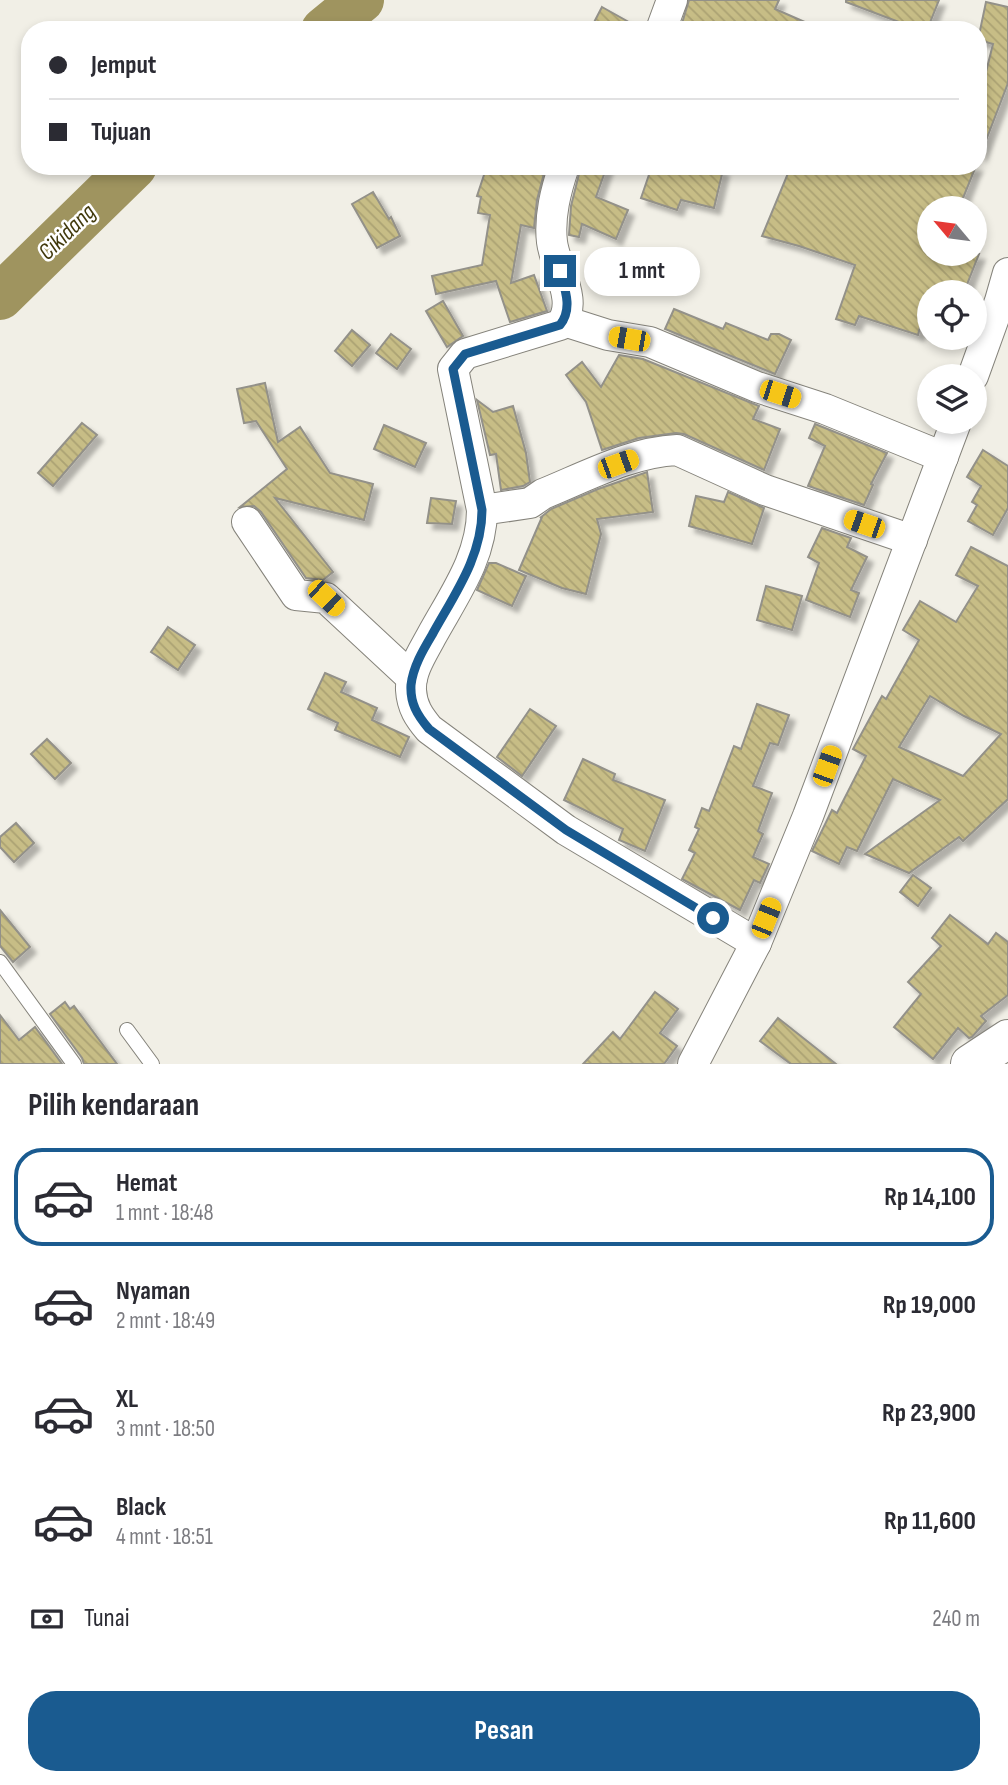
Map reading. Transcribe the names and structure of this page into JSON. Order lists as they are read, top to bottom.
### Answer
{
  "water": ["Cikidang"],
  "north": "top left",
  "page": {
    "banner": ["Jemput", "Tujuan"],
    "bubble": "1 mnt",
    "heading": "Pilih kendaraan",
    "list": [
      {
        "name": "Hemat",
        "note": "1 mnt · 18:48",
        "value": "Rp 14,100"
      },
      {
        "name": "Nyaman",
        "note": "2 mnt · 18:49",
        "value": "Rp 19,000"
      },
      {
        "name": "XL",
        "note": "3 mnt · 18:50",
        "value": "Rp 23,900"
      },
      {
        "name": "Black",
        "note": "4 mnt · 18:51",
        "value": "Rp 11,600"
      }
    ],
    "pay": ["Tunai", "240 m"],
    "buttons": "Pesan"
  }
}
